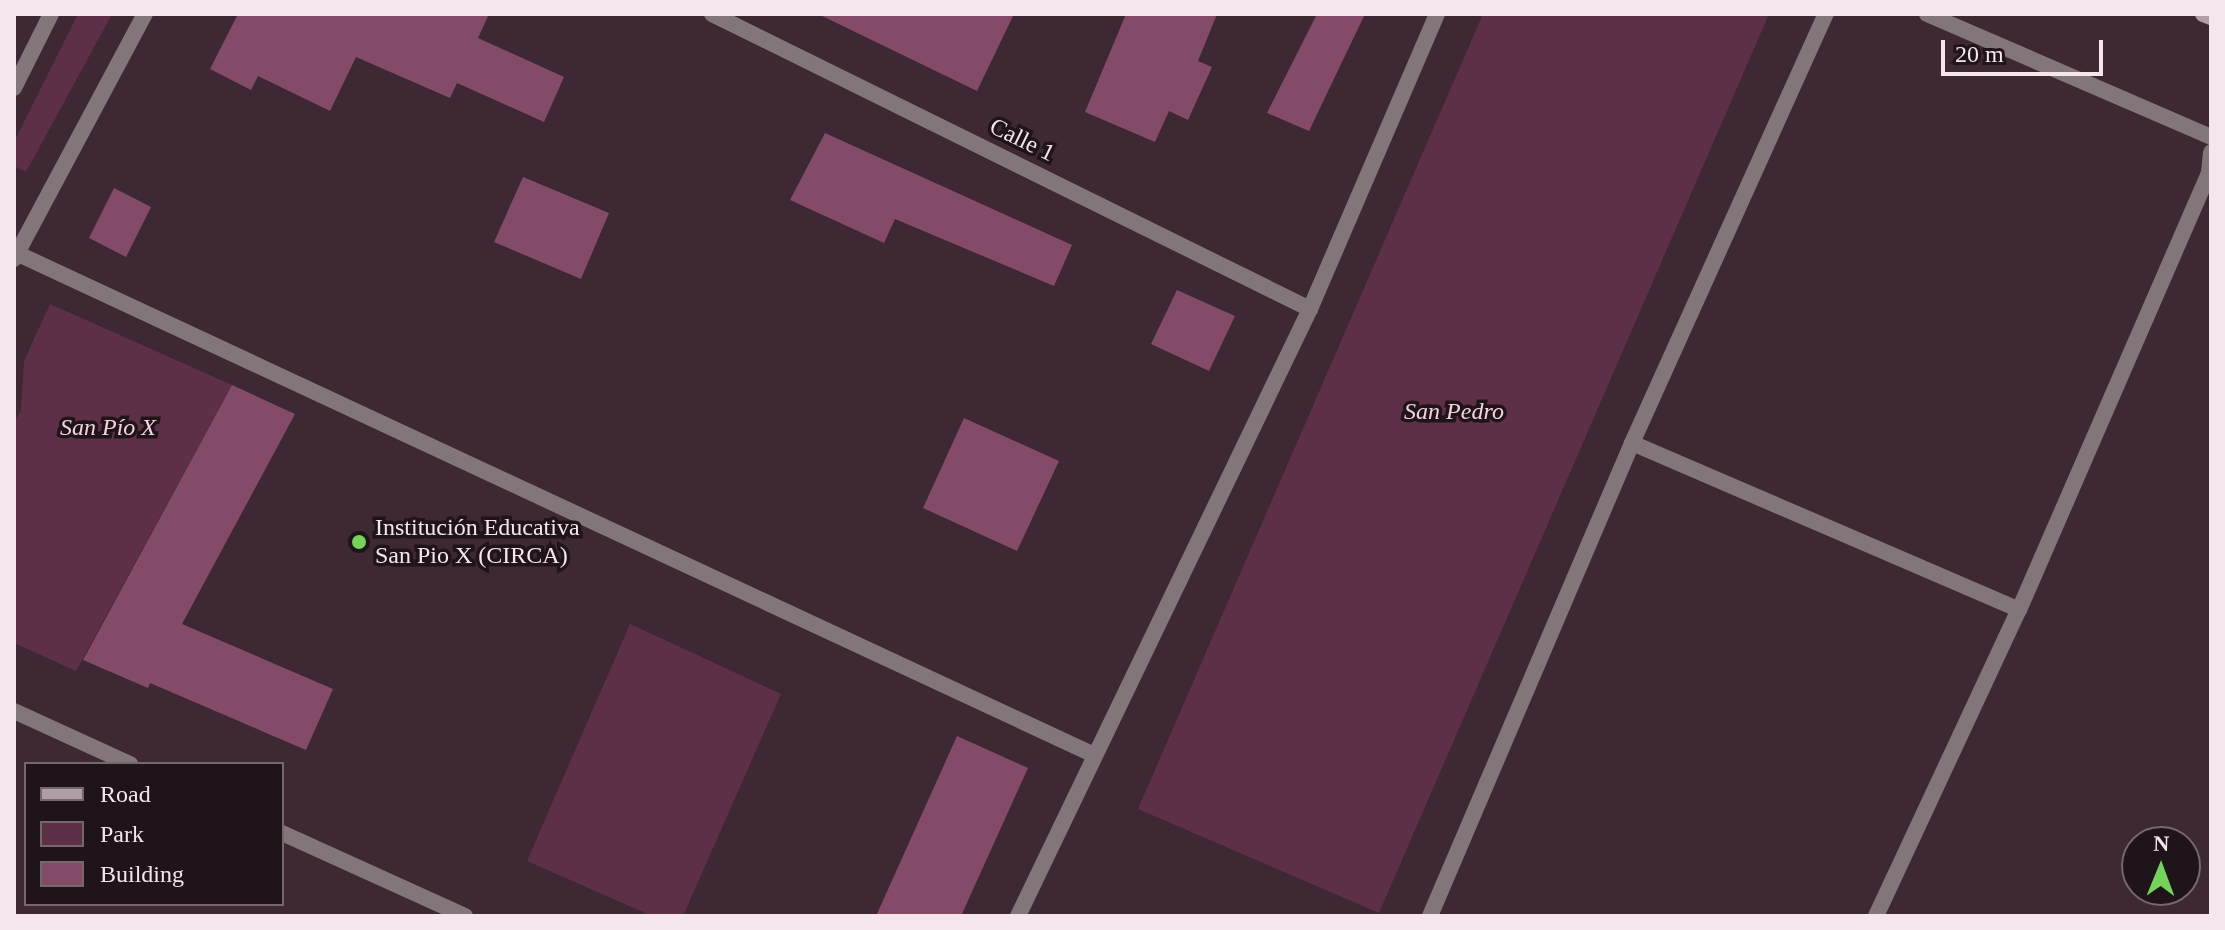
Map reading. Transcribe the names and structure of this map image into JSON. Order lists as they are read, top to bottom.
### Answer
{
  "streets": {
    "street": ["Calle 1"]
  },
  "parks": ["San Pedro", "San Pío X"],
  "places": ["Institución Educativa San Pio X (CIRCA)"],
  "legend": ["Road", "Park", "Building"],
  "scale_bar": "20 m",
  "north": "top"
}
